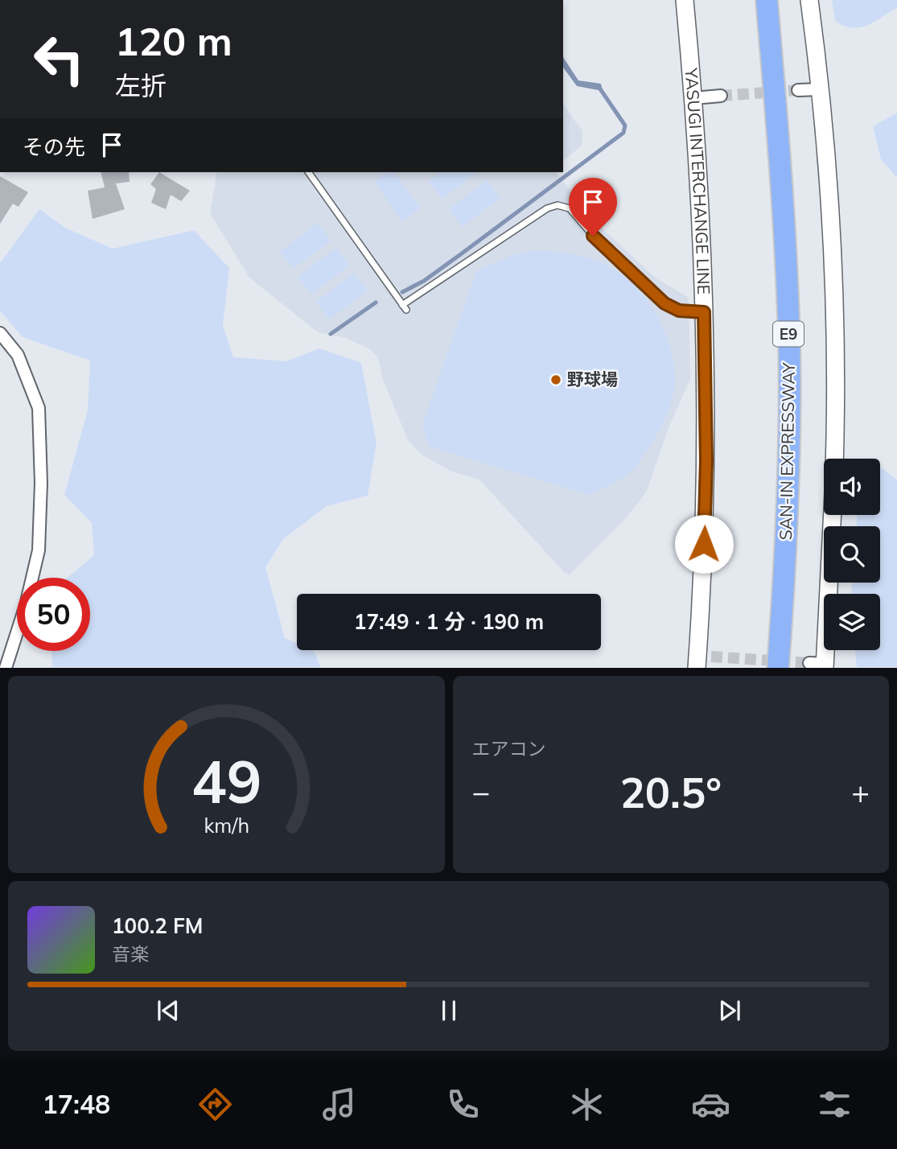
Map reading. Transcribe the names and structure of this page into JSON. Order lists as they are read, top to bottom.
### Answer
{
  "streets": {
    "highway": ["E9", "SAN-IN EXPRESSWAY"],
    "main road": ["YASUGI INTERCHANGE LINE"]
  },
  "places": ["野球場"],
  "page": {
    "turn": ["120 m", "左折"],
    "then": "その先",
    "limit": "50",
    "trip": "17:49 · 1 分 · 190 m",
    "tile": "エアコン",
    "heat": ["−", "20.5°", "+"],
    "song": ["100.2 FM", "音楽"],
    "tabs": "17:48",
    "gauge": ["49", "km/h"]
  }
}
